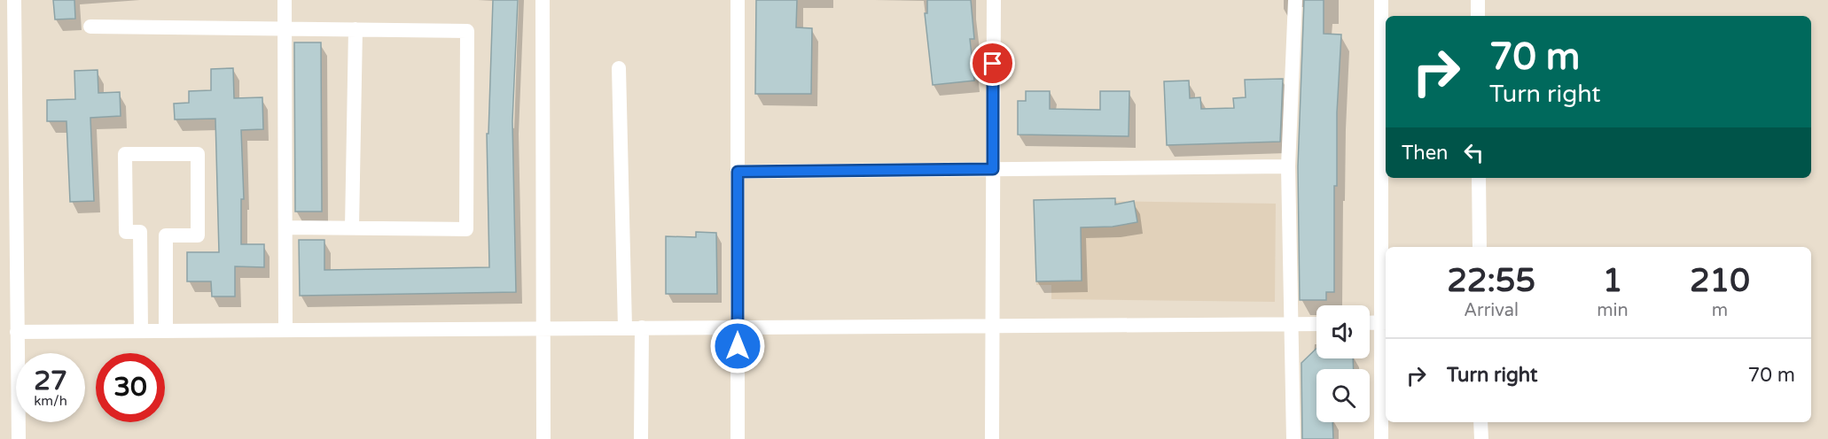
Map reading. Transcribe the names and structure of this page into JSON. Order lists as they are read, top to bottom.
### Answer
{
  "page": {
    "turn": ["70 m", "Turn right"],
    "then": "Then",
    "eta": [
      "22:55",
      "Arrival",
      "1",
      "min",
      "210",
      "m"
    ],
    "list": [
      {
        "name": "Turn right",
        "value": "70 m"
      }
    ],
    "speed": "27 km/h",
    "limit": "30"
  }
}
